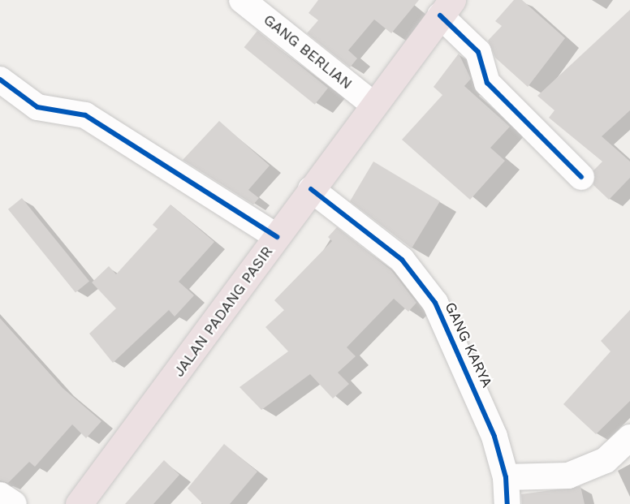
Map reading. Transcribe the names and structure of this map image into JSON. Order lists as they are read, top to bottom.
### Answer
{
  "streets": {
    "highway": ["JALAN PADANG PASIR"],
    "street": ["GANG BERLIAN", "GANG KARYA"]
  },
  "crossings": [
    ["GANG BERLIAN", "JALAN PADANG PASIR"],
    ["JALAN PADANG PASIR", "GANG KARYA"]
  ]
}
